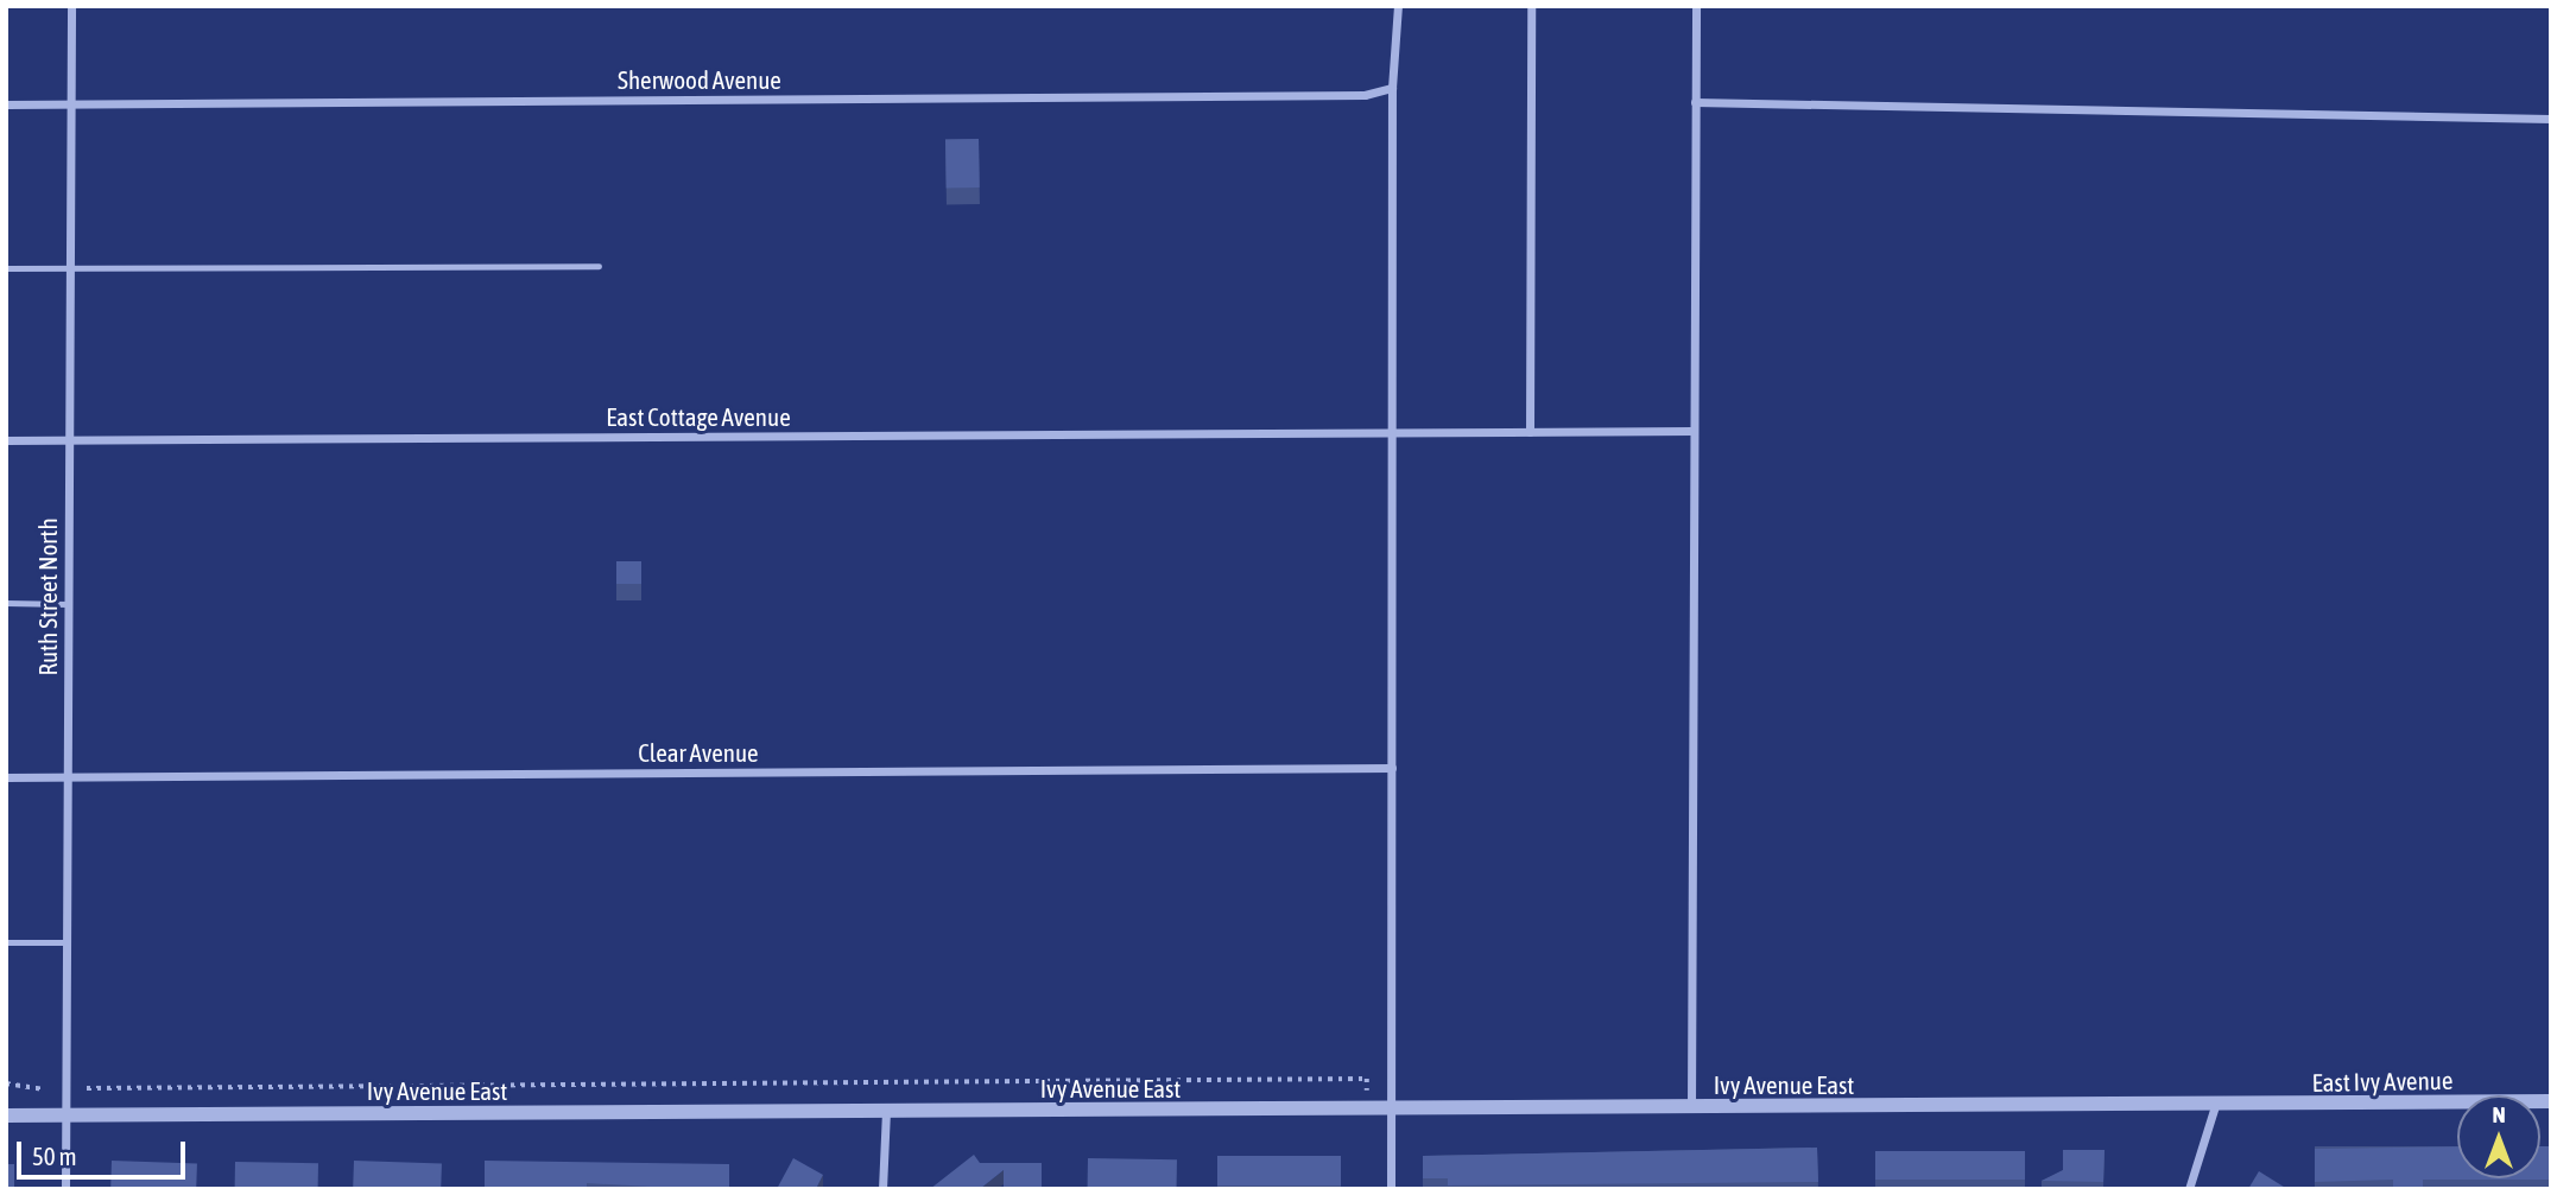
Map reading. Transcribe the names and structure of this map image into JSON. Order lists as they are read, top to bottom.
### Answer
{
  "streets": {
    "street": [
      "Sherwood Avenue",
      "East Cottage Avenue",
      "Ruth Street North",
      "Clear Avenue",
      "East Ivy Avenue",
      "Ivy Avenue East"
    ]
  },
  "crossings": [
    ["Sherwood Avenue", "Ruth Street North"],
    ["East Cottage Avenue", "Ruth Street North"],
    ["Ruth Street North", "Clear Avenue"],
    ["Ruth Street North", "Ivy Avenue East"],
    ["East Ivy Avenue", "Ivy Avenue East"]
  ],
  "scale_bar": "50 m",
  "north": "top"
}
